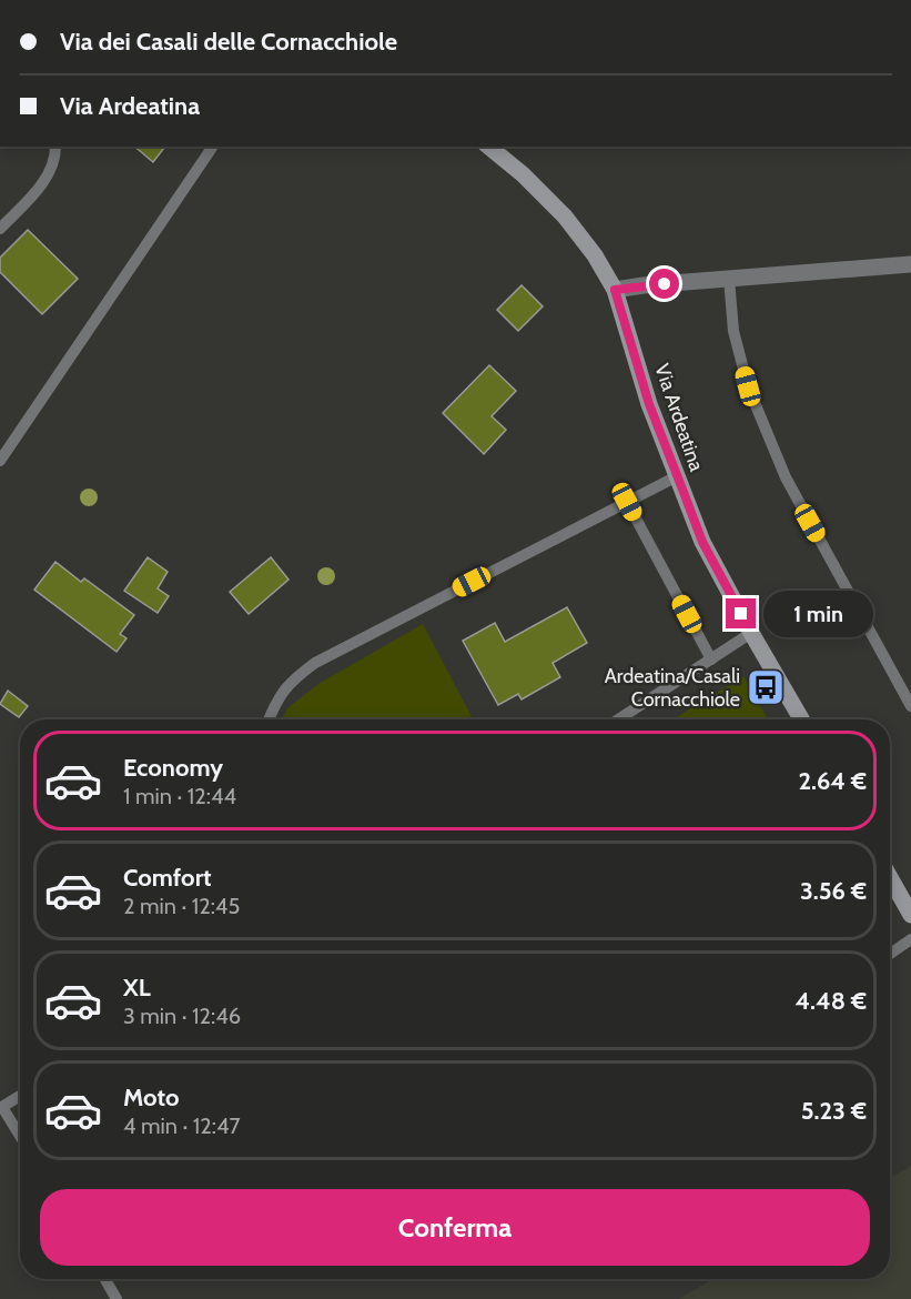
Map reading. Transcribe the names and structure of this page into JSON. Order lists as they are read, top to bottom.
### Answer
{
  "streets": {
    "main road": ["Via Ardeatina"]
  },
  "places": {
    "bus stop": ["Ardeatina/Casali Cornacchiole"]
  },
  "page": {
    "banner": ["Via dei Casali delle Cornacchiole", "Via Ardeatina"],
    "bubble": "1 min",
    "list": [
      {
        "name": "Economy",
        "note": "1 min · 12:44",
        "value": "2.64 €"
      },
      {
        "name": "Comfort",
        "note": "2 min · 12:45",
        "value": "3.56 €"
      },
      {
        "name": "XL",
        "note": "3 min · 12:46",
        "value": "4.48 €"
      },
      {
        "name": "Moto",
        "note": "4 min · 12:47",
        "value": "5.23 €"
      }
    ],
    "buttons": "Conferma"
  }
}
